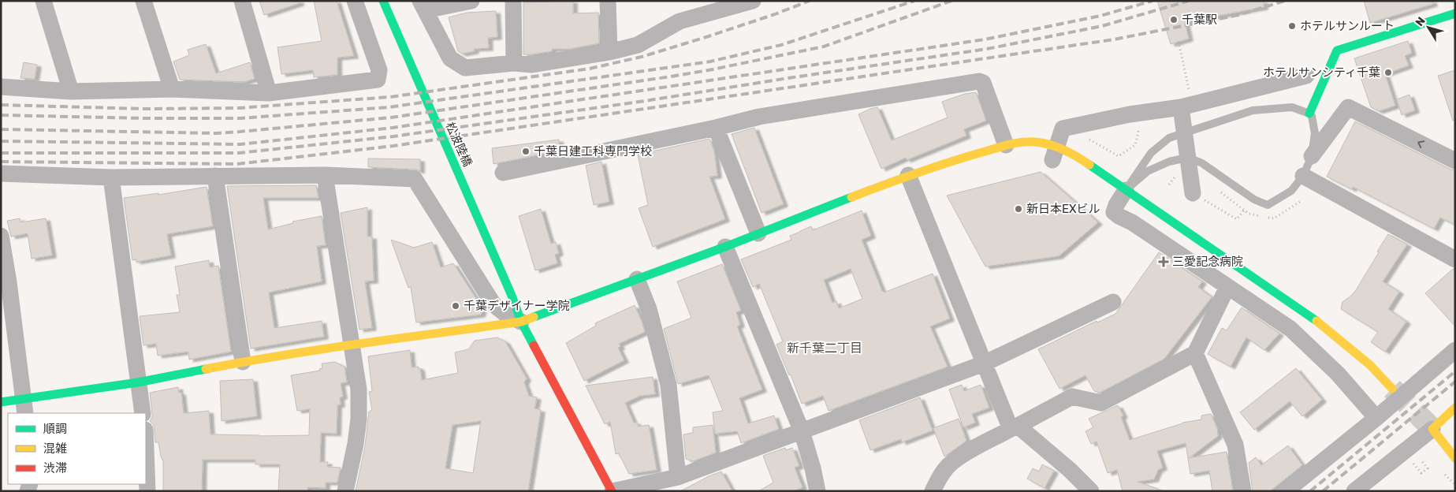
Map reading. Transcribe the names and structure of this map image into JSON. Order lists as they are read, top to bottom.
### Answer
{
  "streets": {
    "street": ["松波陸橋"]
  },
  "districts": ["新千葉二丁目"],
  "places": {
    "other": [
      "千葉駅",
      "ホテルサンルート",
      "ホテルサンシティ千葉",
      "千葉日建工科専門学校",
      "新日本EXビル",
      "千葉デザイナー学院"
    ],
    "health": ["三愛記念病院"]
  },
  "legend": ["順調", "混雑", "渋滞"],
  "north": "top left"
}
